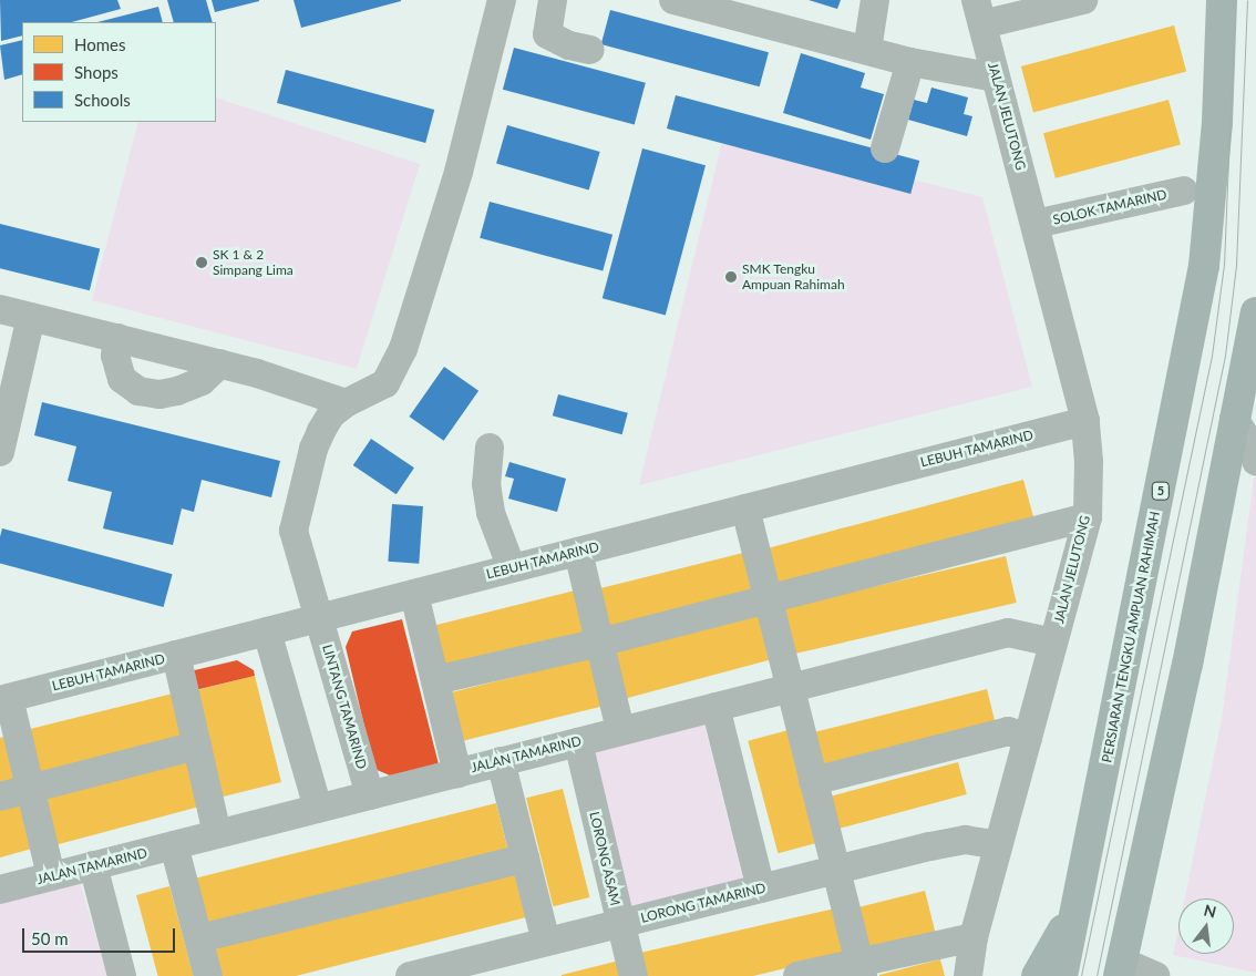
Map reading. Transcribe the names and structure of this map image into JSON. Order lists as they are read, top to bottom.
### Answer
{
  "streets": {
    "highway": ["5", "PERSIARAN TENGKU AMPUAN RAHIMAH"],
    "street": [
      "JALAN JELUTONG",
      "SOLOK TAMARIND",
      "LEBUH TAMARIND",
      "LINTANG TAMARIND",
      "JALAN TAMARIND",
      "LORONG ASAM",
      "LORONG TAMARIND"
    ]
  },
  "crossings": [
    ["JALAN JELUTONG", "SOLOK TAMARIND"],
    ["JALAN JELUTONG", "LEBUH TAMARIND"],
    ["JALAN JELUTONG", "JALAN TAMARIND"],
    ["JALAN JELUTONG", "LORONG TAMARIND"],
    ["LEBUH TAMARIND", "LINTANG TAMARIND"],
    ["LINTANG TAMARIND", "JALAN TAMARIND"],
    ["JALAN TAMARIND", "LORONG ASAM"],
    ["LORONG ASAM", "LORONG TAMARIND"]
  ],
  "places": ["SK 1 & 2 Simpang Lima", "SMK Tengku Ampuan Rahimah"],
  "legend": ["Homes", "Shops", "Schools"],
  "scale_bar": "50 m",
  "north": "top"
}
